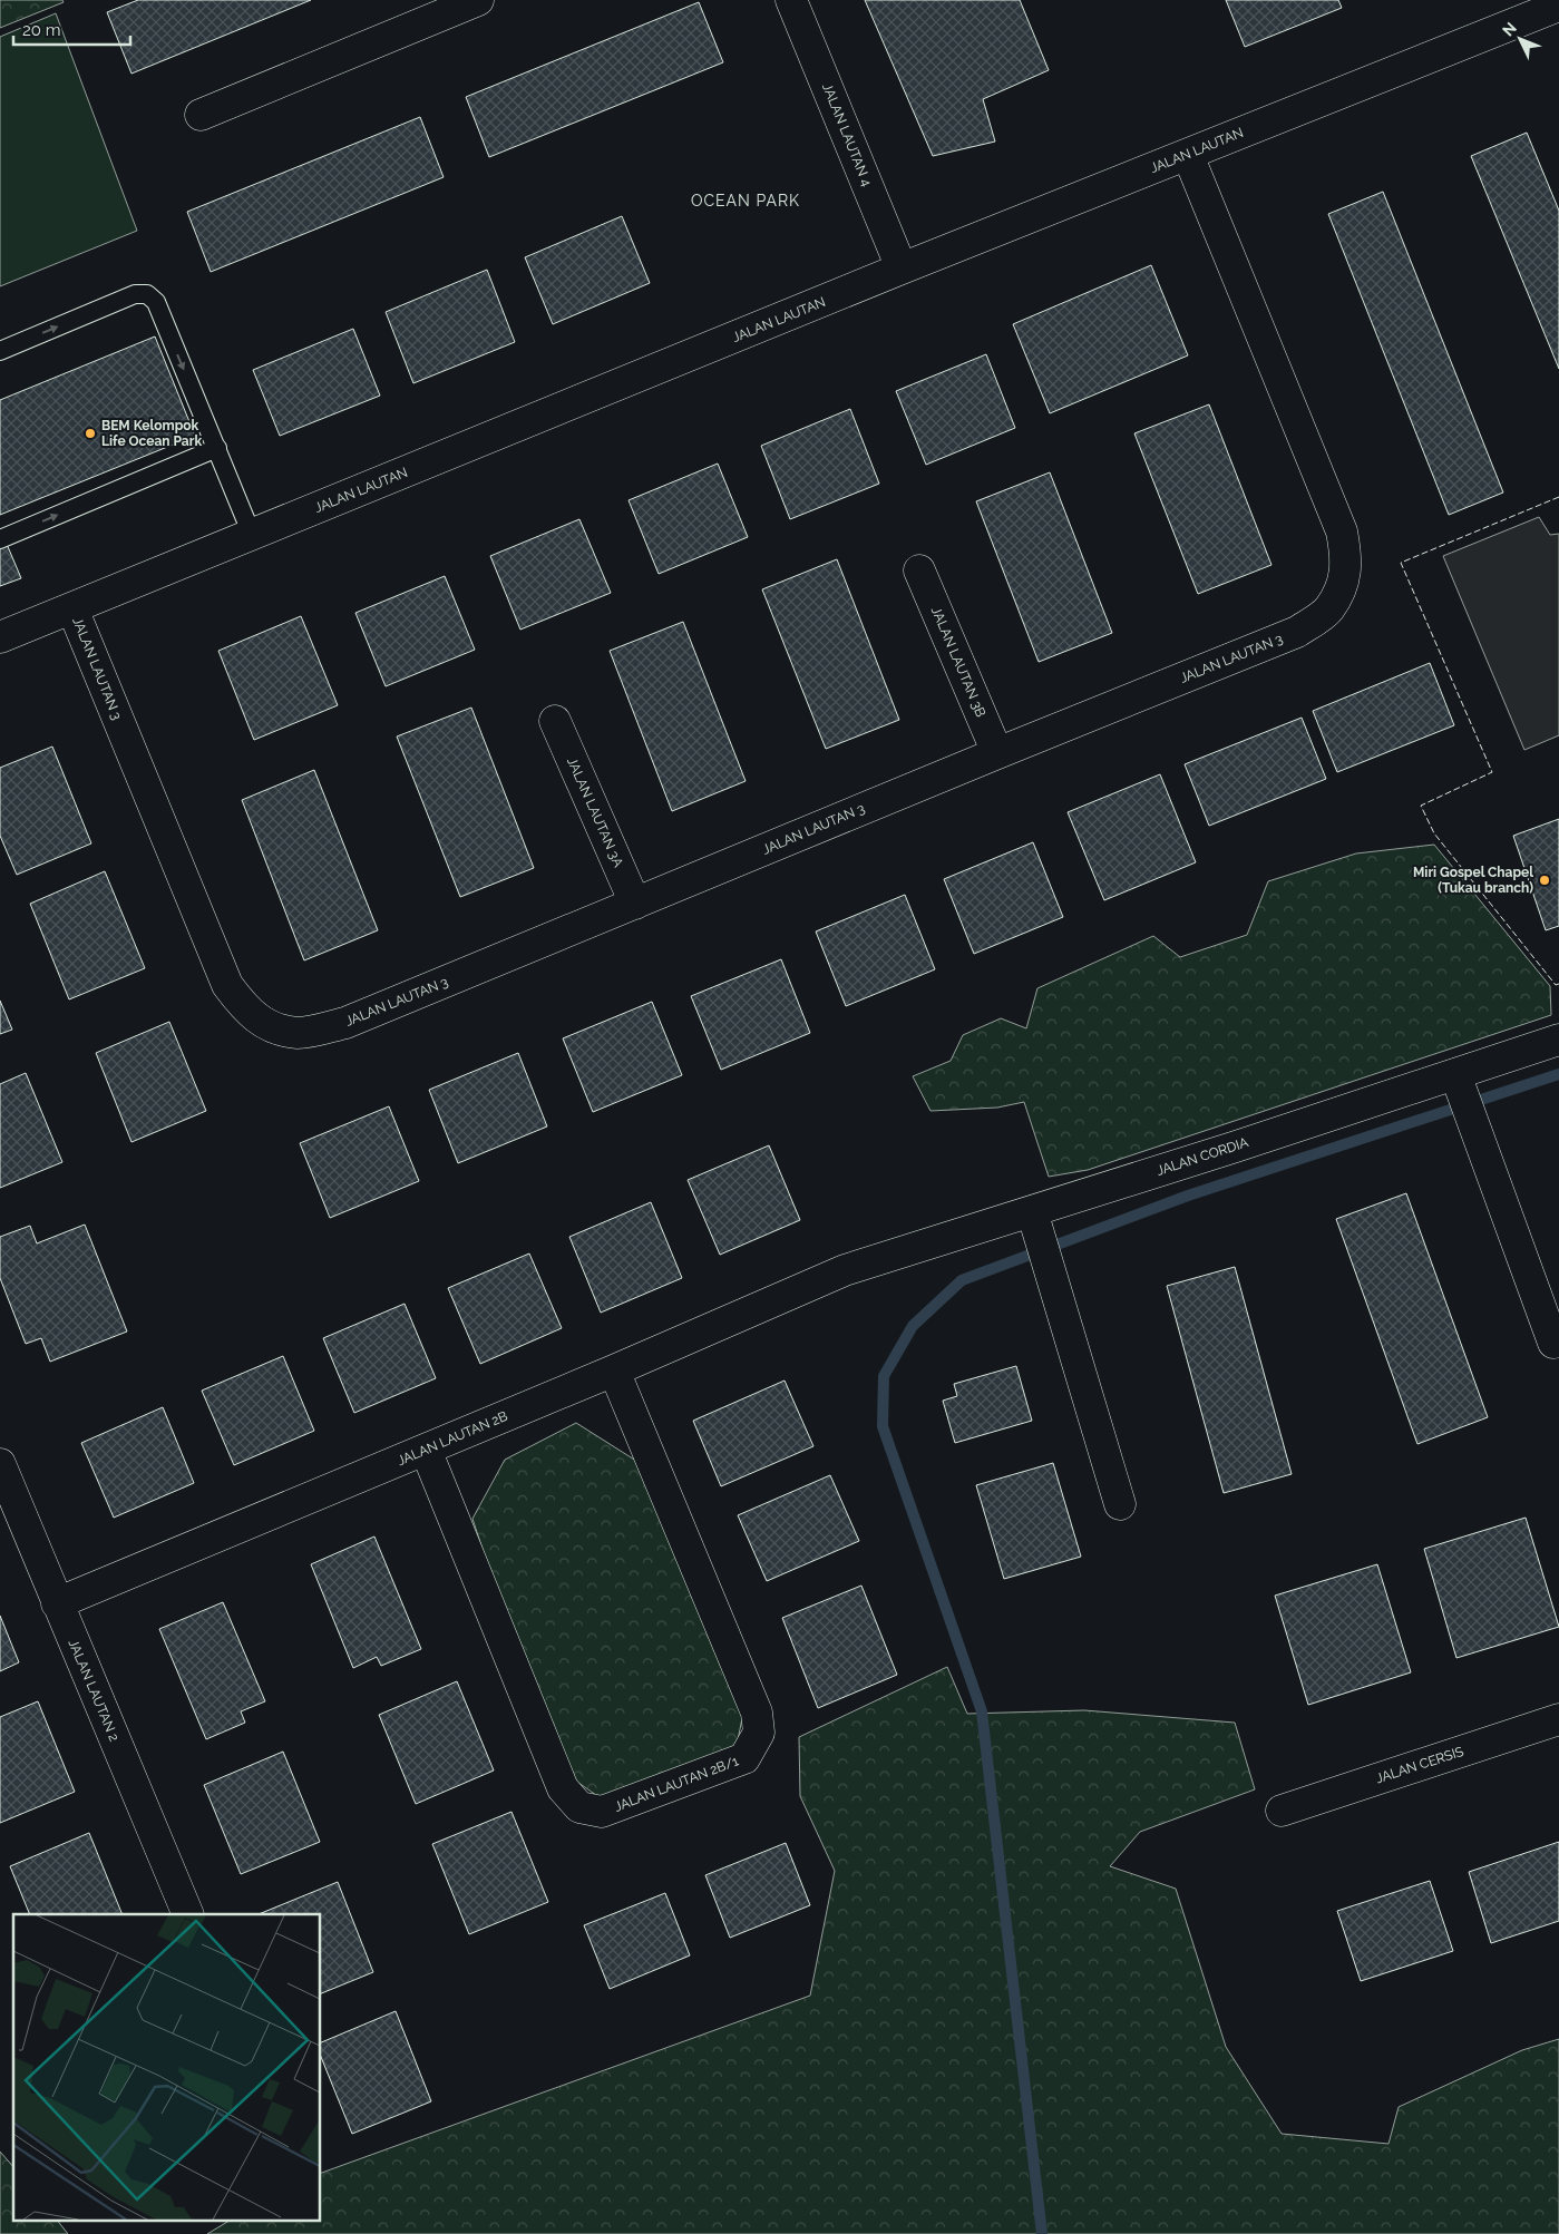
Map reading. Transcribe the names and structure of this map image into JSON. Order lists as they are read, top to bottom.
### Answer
{
  "streets": {
    "street": [
      "JALAN LAUTAN 4",
      "JALAN LAUTAN",
      "JALAN LAUTAN 3",
      "JALAN LAUTAN 3B",
      "JALAN LAUTAN 3A",
      "JALAN CORDIA",
      "JALAN LAUTAN 2B",
      "JALAN LAUTAN 2",
      "JALAN CERSIS",
      "JALAN LAUTAN 2B/1"
    ]
  },
  "crossings": [
    ["JALAN LAUTAN 4", "JALAN LAUTAN"],
    ["JALAN LAUTAN", "JALAN LAUTAN 3"],
    ["JALAN LAUTAN 3", "JALAN LAUTAN 3B"],
    ["JALAN LAUTAN 3", "JALAN LAUTAN 3A"],
    ["JALAN CORDIA", "JALAN LAUTAN 2B"],
    ["JALAN LAUTAN 2B", "JALAN LAUTAN 2"],
    ["JALAN LAUTAN 2B", "JALAN LAUTAN 2B/1"]
  ],
  "districts": ["OCEAN PARK"],
  "places": ["BEM Kelompok Life Ocean Park", "Miri Gospel Chapel (Tukau branch)"],
  "scale_bar": "20 m",
  "north": "top left"
}
